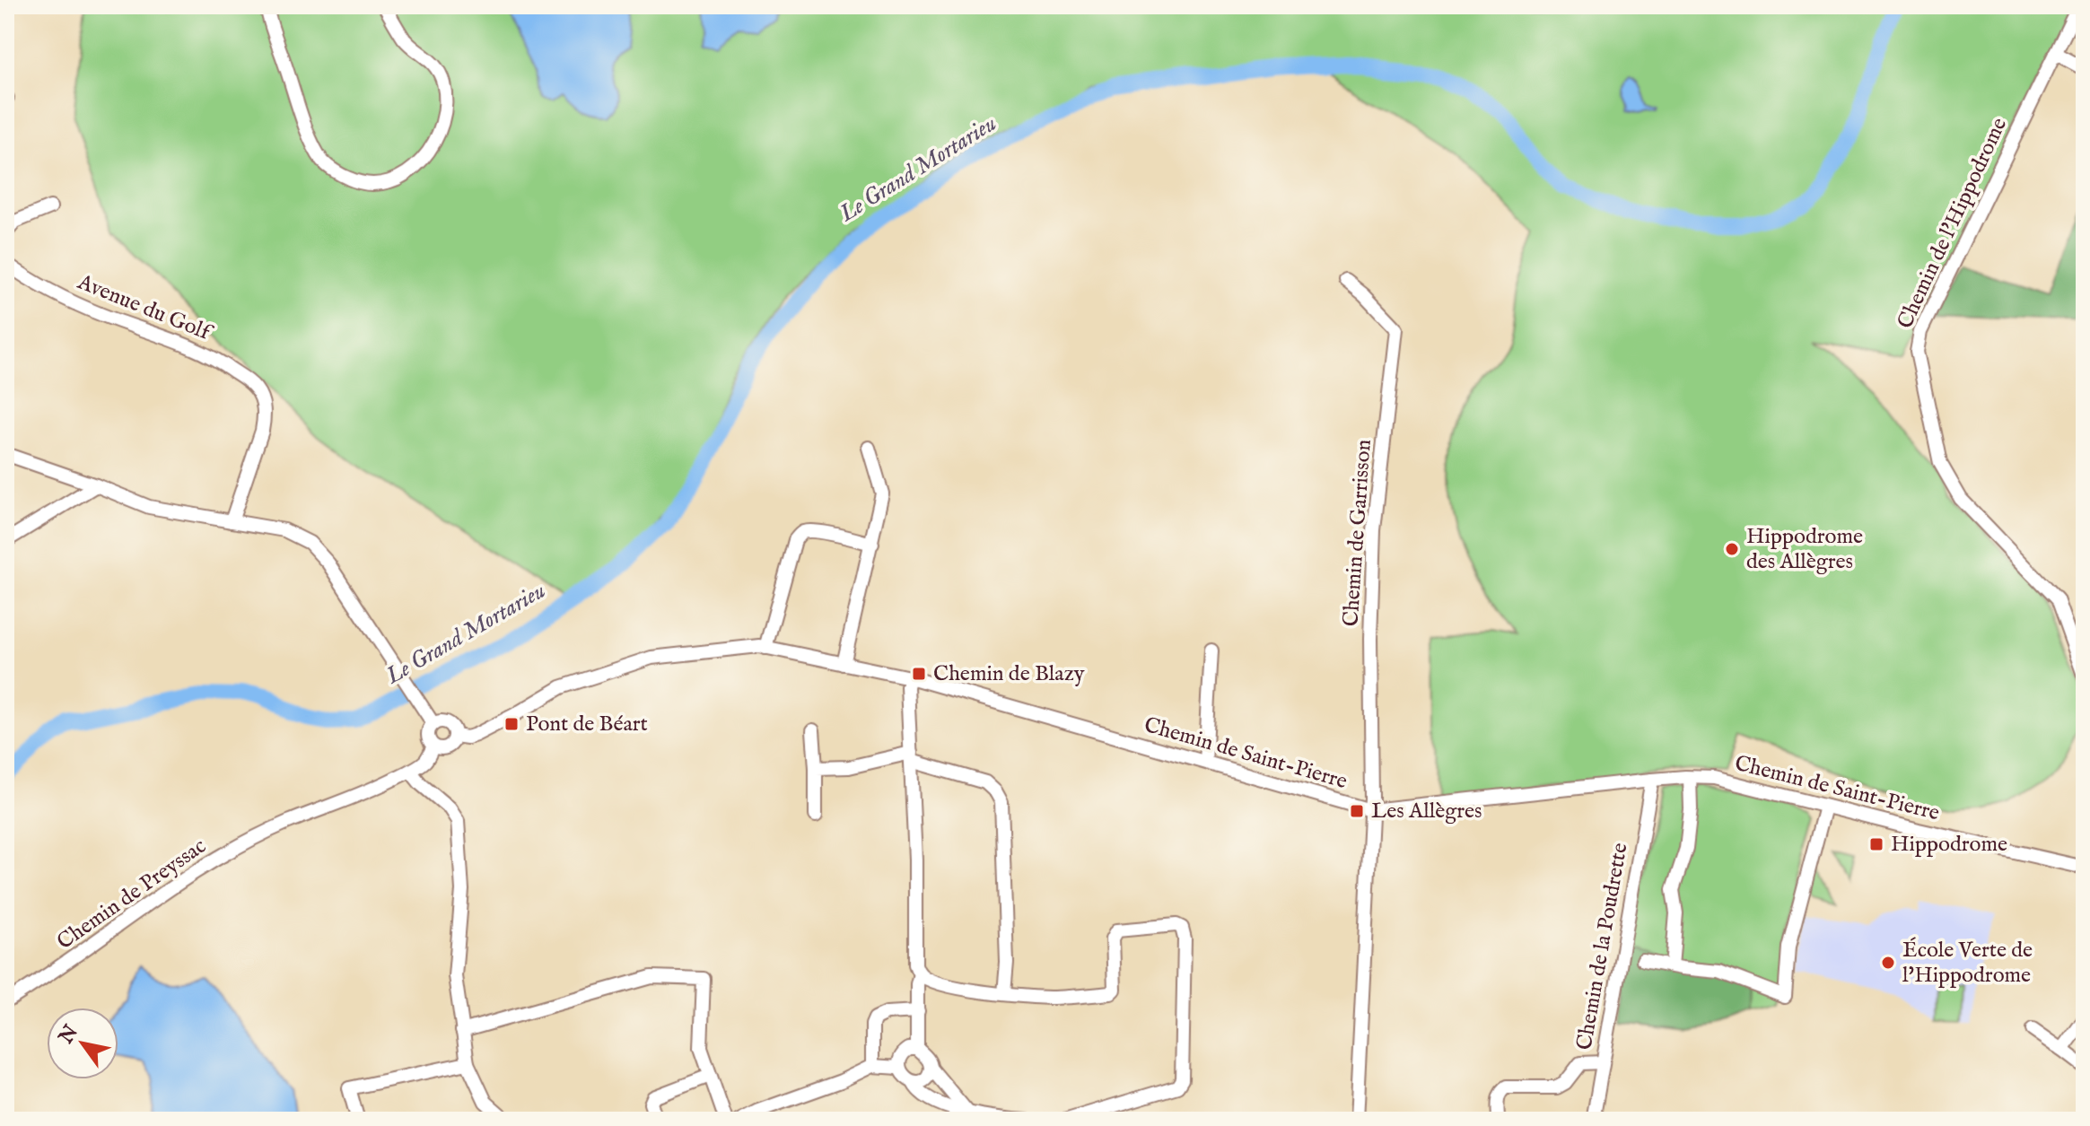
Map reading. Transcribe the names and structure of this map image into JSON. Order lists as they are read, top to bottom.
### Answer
{
  "streets": {
    "street": [
      "Chemin de l'Hippodrome",
      "Avenue du Golf",
      "Chemin de Garrisson",
      "Chemin de Saint-Pierre",
      "Chemin de Preyssac",
      "Chemin de la Poudrette"
    ]
  },
  "crossings": [
    ["Chemin de Garrisson", "Chemin de Saint-Pierre"],
    ["Chemin de Saint-Pierre", "Chemin de Preyssac"],
    ["Chemin de Saint-Pierre", "Chemin de la Poudrette"]
  ],
  "water": ["Le Grand Mortarieu"],
  "places": {
    "other": ["Hippodrome des Allègres", "École Verte de l'Hippodrome"],
    "transit": [
      "Chemin de Blazy",
      "Pont de Béart",
      "Les Allègres",
      "Hippodrome"
    ]
  },
  "north": "top left"
}
